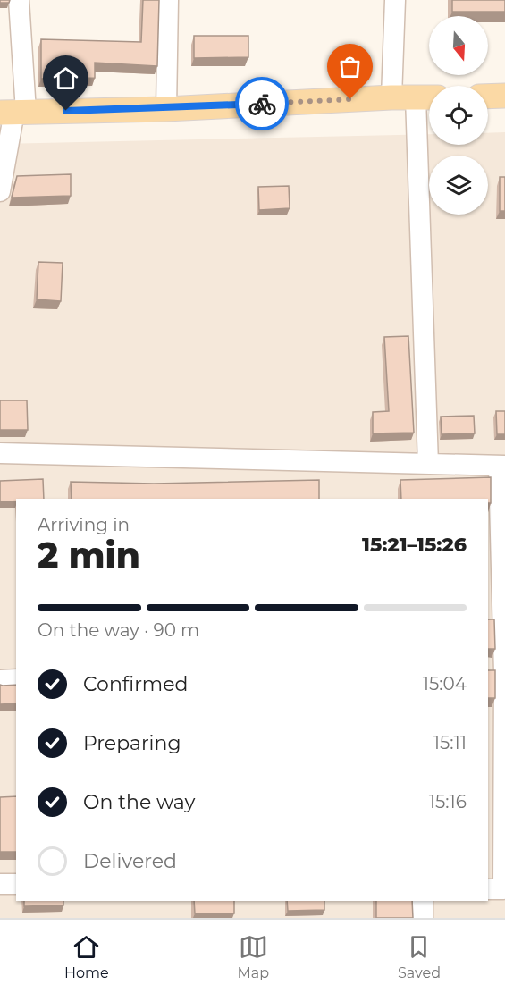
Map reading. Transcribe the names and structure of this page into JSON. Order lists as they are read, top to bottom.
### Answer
{
  "north": "bottom",
  "page": {
    "heading": ["2 min", "Arriving in", "15:21–15:26"],
    "bar": "On the way · 90 m",
    "list": [
      ["Confirmed", "15:04"],
      ["Preparing", "15:11"],
      ["On the way", "15:16"],
      "Delivered"
    ],
    "tabs": ["Home", "Map", "Saved"]
  }
}
